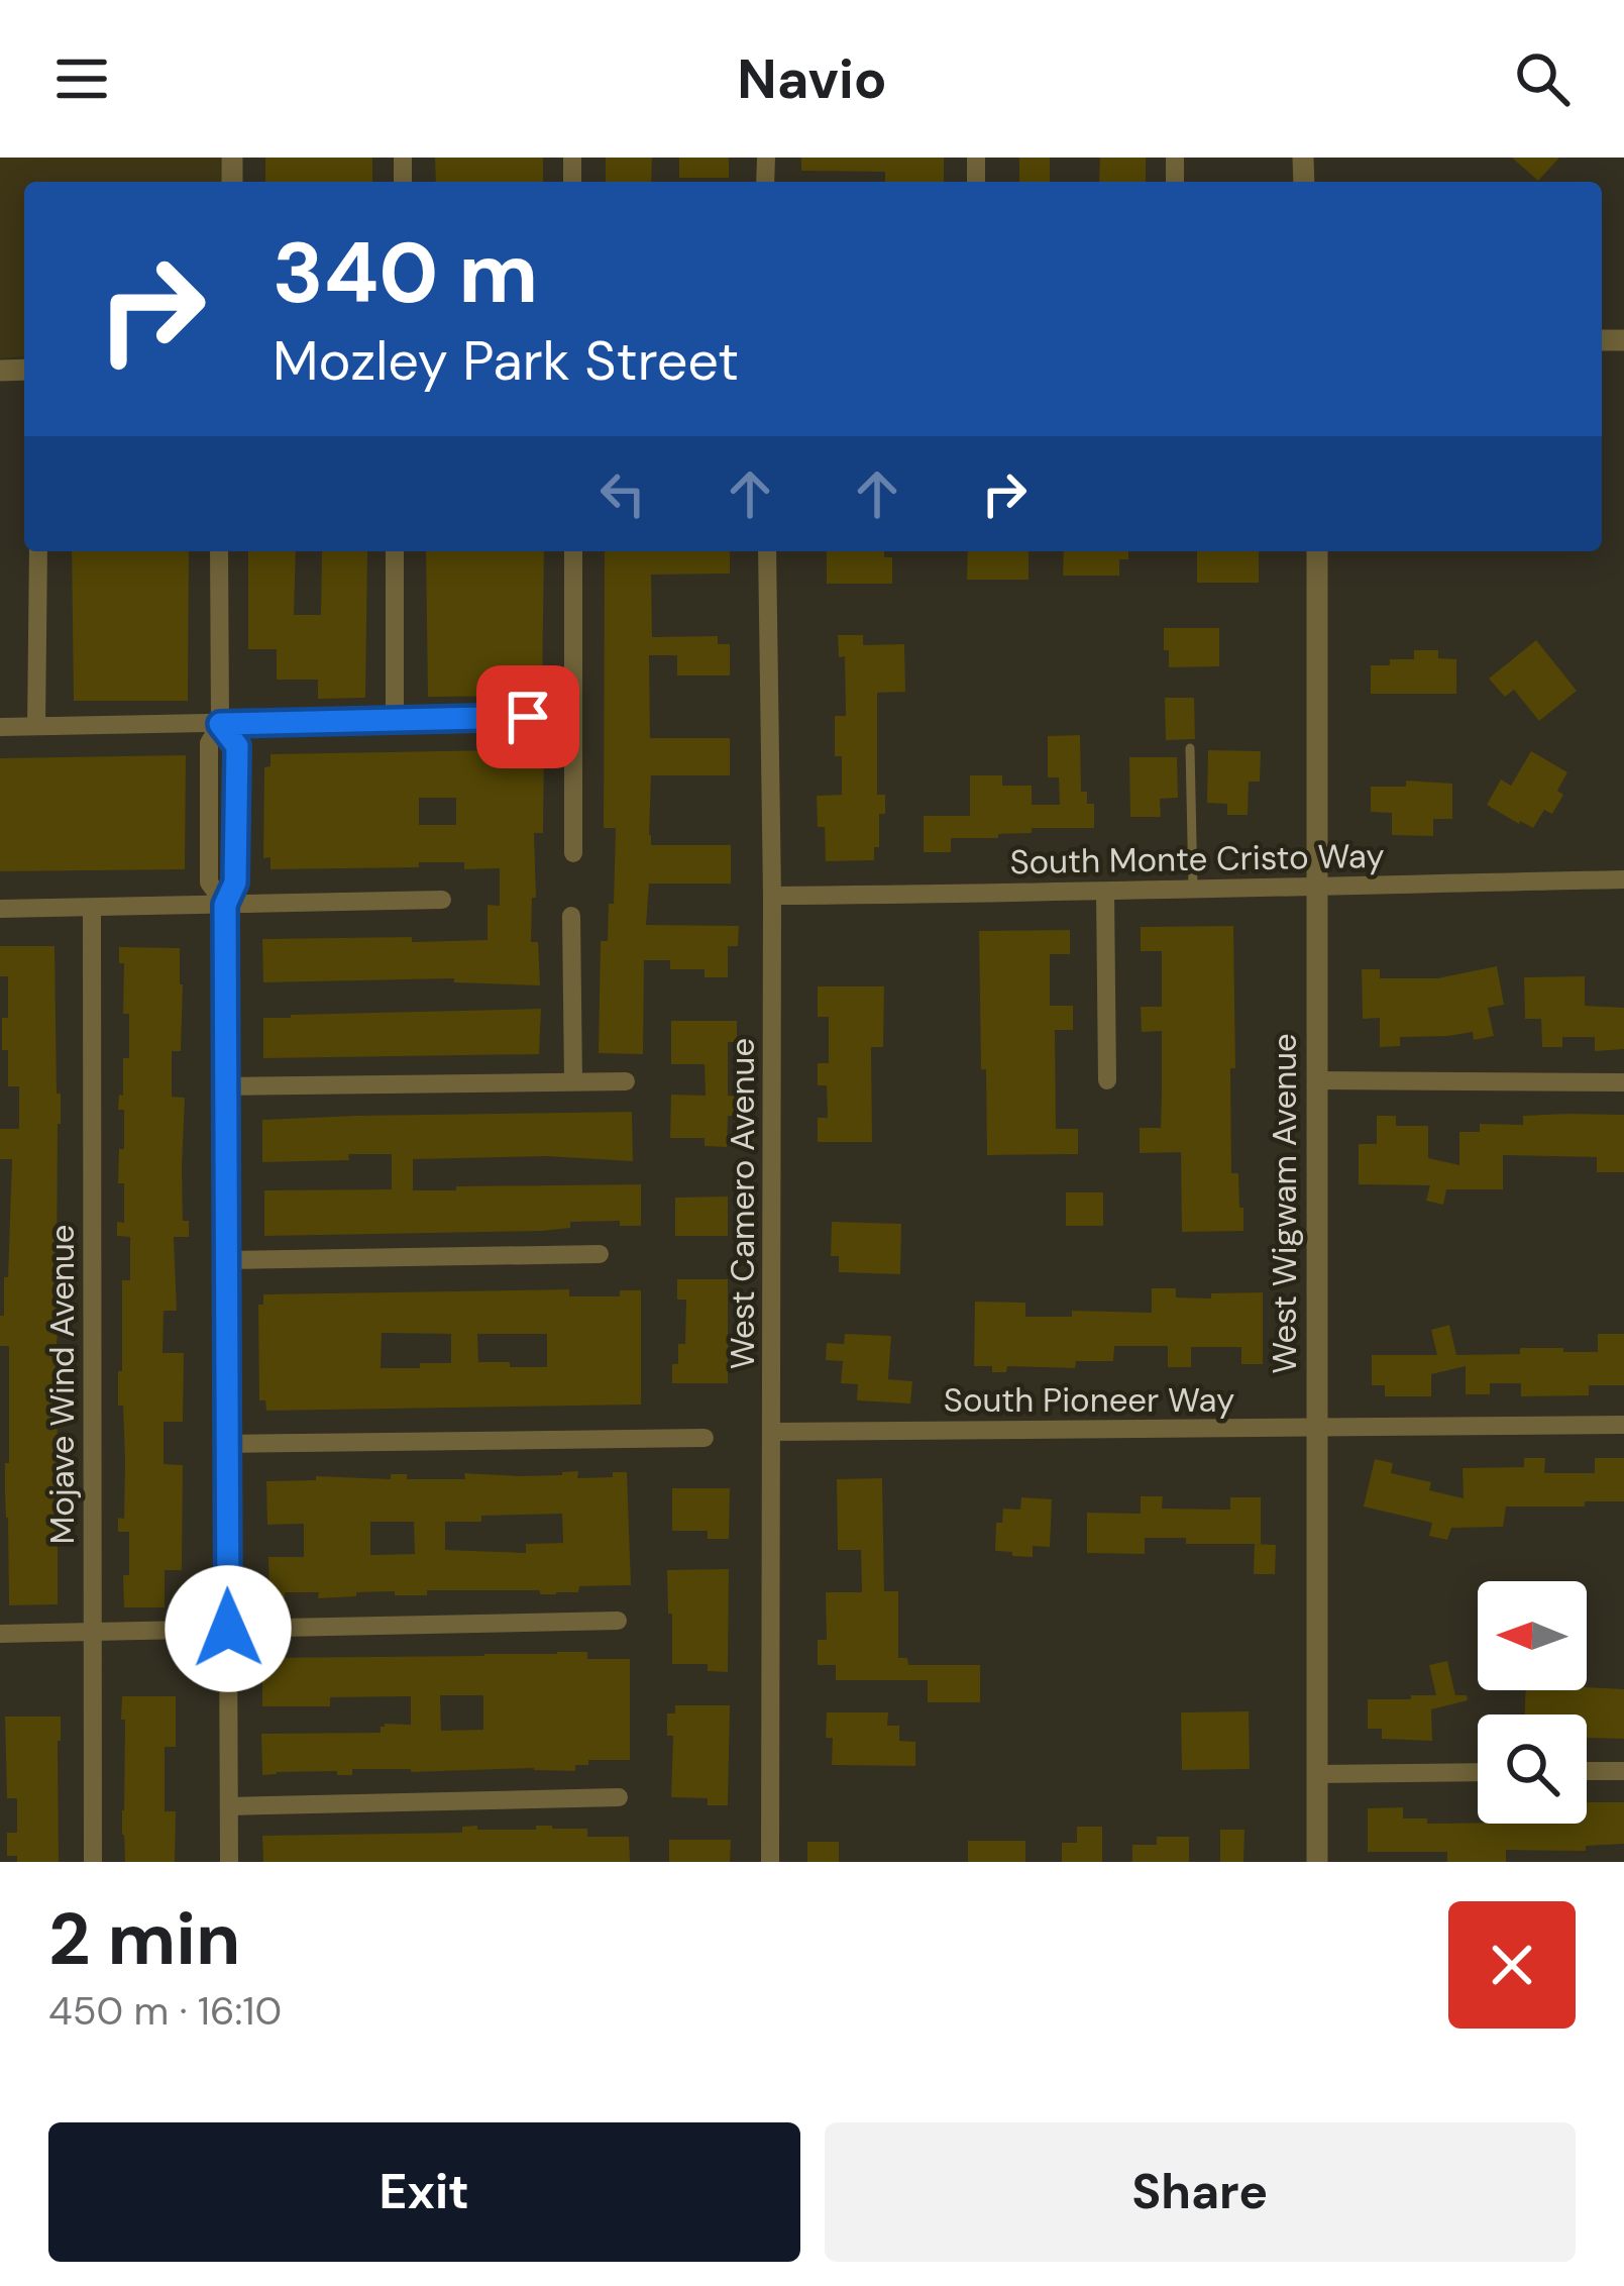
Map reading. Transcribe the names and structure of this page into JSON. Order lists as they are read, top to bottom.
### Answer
{
  "streets": {
    "street": [
      "South Monte Cristo Way",
      "West Camero Avenue",
      "West Wigwam Avenue",
      "Mojave Wind Avenue",
      "South Pioneer Way"
    ]
  },
  "crossings": [
    ["South Monte Cristo Way", "West Camero Avenue"],
    ["South Monte Cristo Way", "West Wigwam Avenue"],
    ["West Camero Avenue", "South Pioneer Way"],
    ["West Wigwam Avenue", "South Pioneer Way"]
  ],
  "north": "left",
  "page": {
    "header": "Navio",
    "turn": ["340 m", "Mozley Park Street"],
    "heading": ["2 min", "450 m · 16:10"],
    "buttons": ["Exit", "Share"]
  }
}
